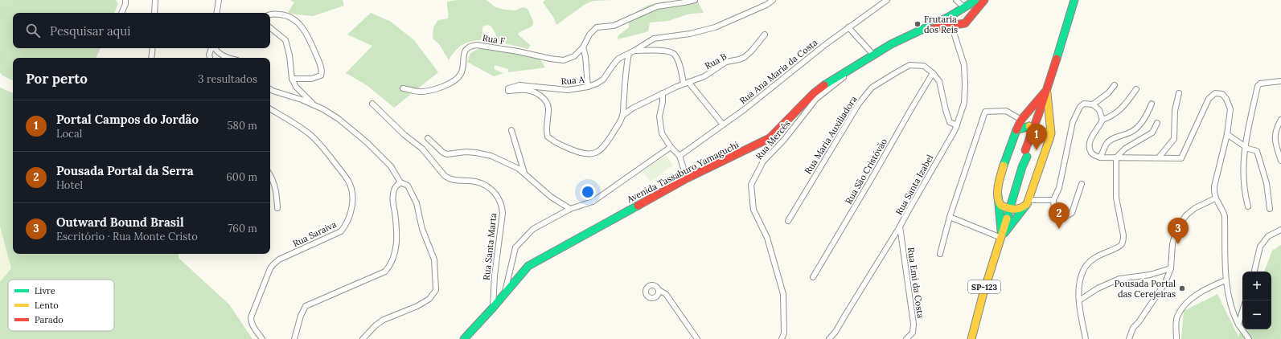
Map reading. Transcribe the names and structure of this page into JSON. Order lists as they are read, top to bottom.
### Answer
{
  "streets": {
    "street": [
      "Rua F",
      "Rua B",
      "Rua Ana Maria da Costa",
      "Rua A",
      "Rua Maria Auxiliadora",
      "Rua Mercês",
      "Rua São Cristóvão",
      "Avenida Tassaburo Yamaguchi",
      "Rua Santa Izabel",
      "Rua Saraiva",
      "Rua Santa Marta",
      "Rua Emi da Costa",
      "SP-123"
    ]
  },
  "crossings": [
    ["Rua B", "Rua A"],
    ["Rua Maria Auxiliadora", "Rua São Cristóvão"],
    ["Rua Mercês", "Avenida Tassaburo Yamaguchi"],
    ["Avenida Tassaburo Yamaguchi", "Rua Santa Marta"],
    ["Rua Santa Izabel", "Rua Emi da Costa"]
  ],
  "places": ["Frutaria dos Reis", "Pousada Portal das Cerejeiras"],
  "legend": ["Livre", "Lento", "Parado"],
  "page": {
    "search": "Pesquisar aqui",
    "heading": ["Por perto", "3 resultados"],
    "list": [
      {
        "mark": "1",
        "name": "Portal Campos do Jordão",
        "note": "Local",
        "value": "580 m"
      },
      {
        "mark": "2",
        "name": "Pousada Portal da Serra",
        "note": "Hotel",
        "value": "600 m"
      },
      {
        "mark": "3",
        "name": "Outward Bound Brasil",
        "note": "Escritório · Rua Monte Cristo",
        "value": "760 m"
      }
    ],
    "pins": ["1", "2", "3"],
    "map_buttons": ["+", "−"]
  }
}
